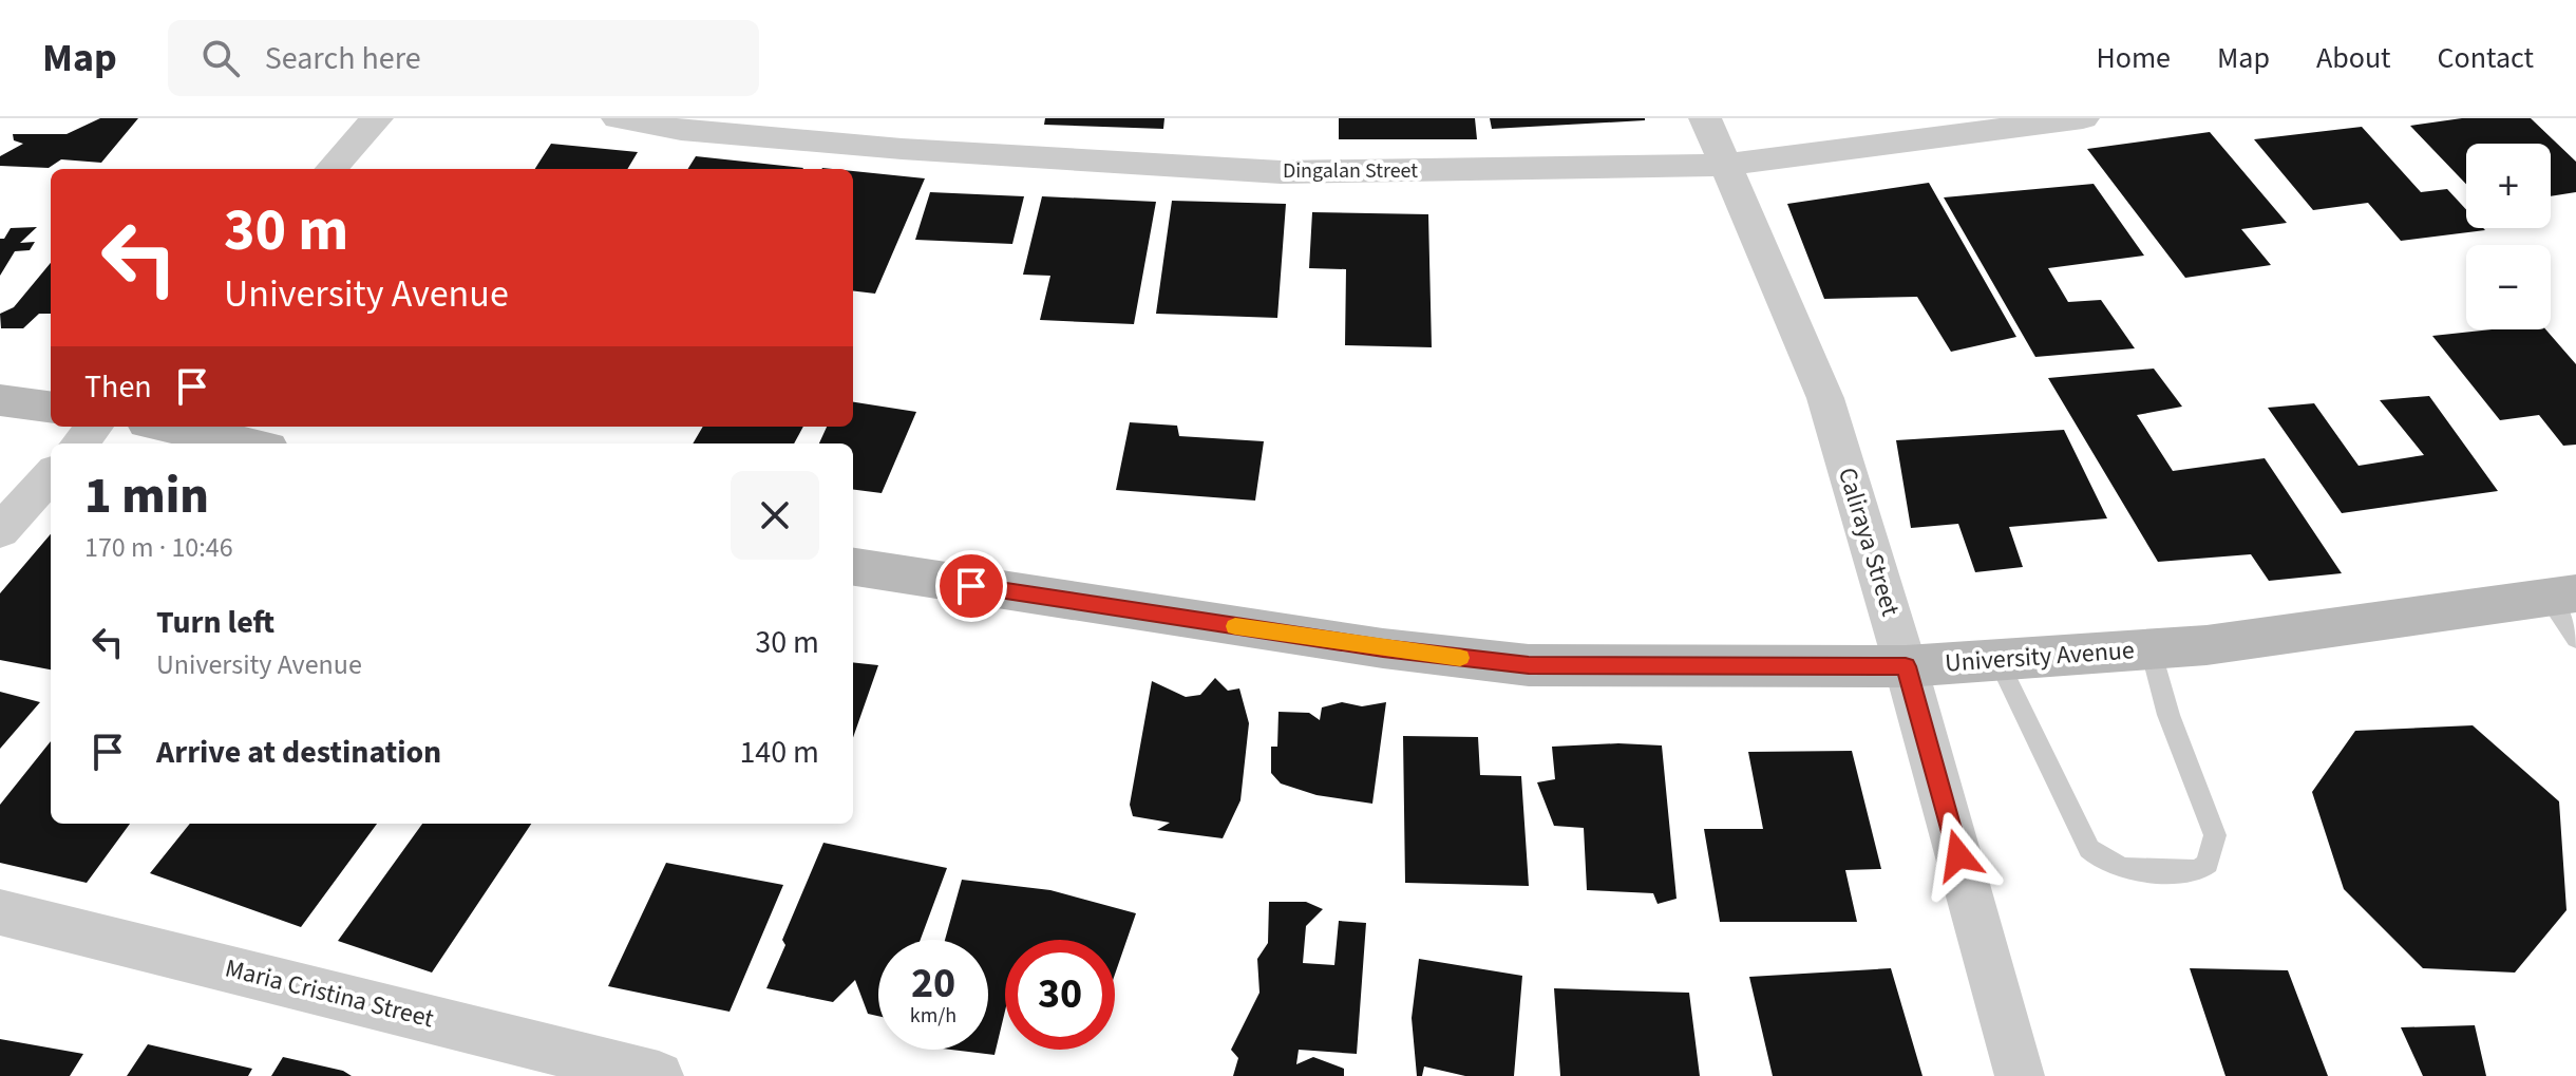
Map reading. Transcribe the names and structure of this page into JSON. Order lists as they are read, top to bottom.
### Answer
{
  "streets": {
    "street": [
      "Dingalan Street",
      "Caliraya Street",
      "University Avenue",
      "Maria Cristina Street"
    ]
  },
  "crossings": [
    ["Dingalan Street", "Caliraya Street"],
    ["Caliraya Street", "University Avenue"]
  ],
  "page": {
    "header": "Map",
    "search": "Search here",
    "nav": [
      "Home",
      "Map",
      "About",
      "Contact"
    ],
    "map_buttons": ["+", "−"],
    "turn": ["30 m", "University Avenue"],
    "then": "Then",
    "heading": ["1 min", "170 m · 10:46"],
    "list": [
      {
        "name": "Turn left",
        "note": "University Avenue",
        "value": "30 m"
      },
      {
        "name": "Arrive at destination",
        "value": "140 m"
      }
    ],
    "speed": "20 km/h",
    "limit": "30"
  }
}
